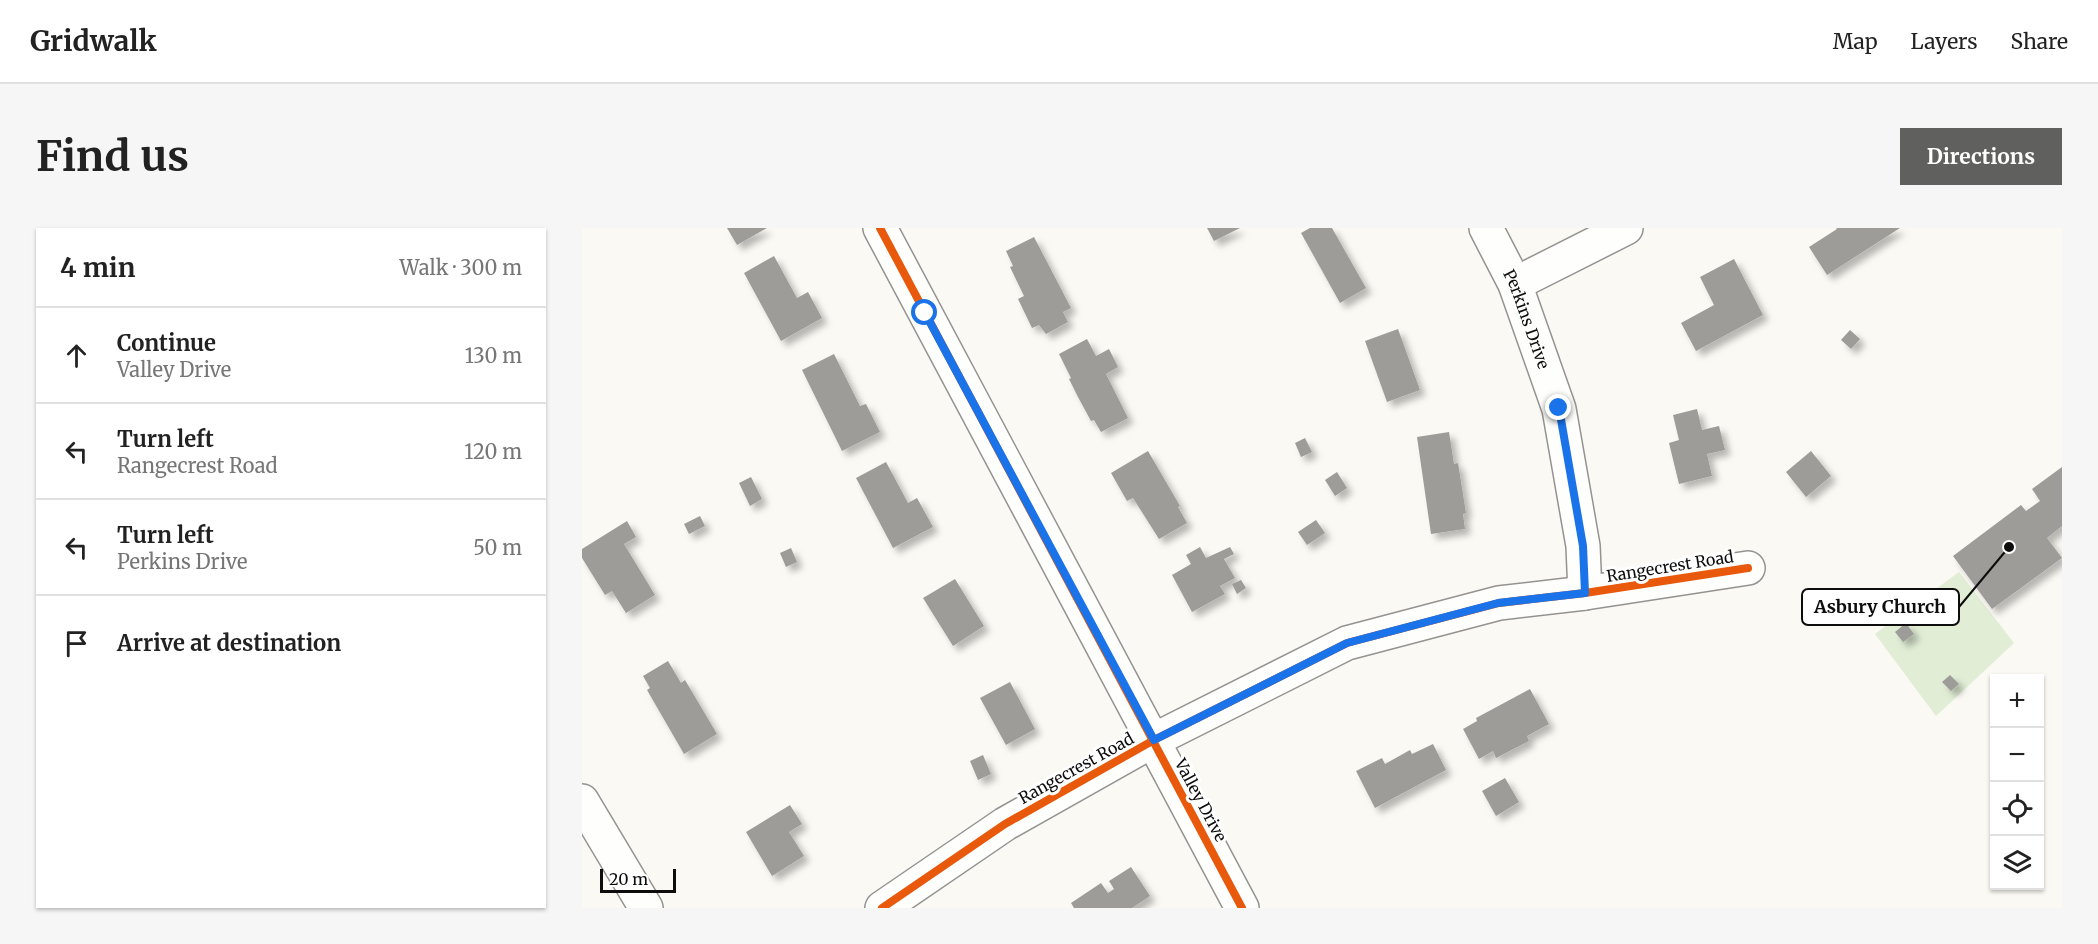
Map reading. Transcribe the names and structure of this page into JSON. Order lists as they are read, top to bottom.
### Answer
{
  "streets": {
    "street": ["Perkins Drive", "Rangecrest Road", "Valley Drive"]
  },
  "crossings": [
    ["Perkins Drive", "Rangecrest Road"],
    ["Rangecrest Road", "Valley Drive"]
  ],
  "places": ["Asbury Church"],
  "scale_bar": "20 m",
  "page": {
    "header": "Gridwalk",
    "nav": ["Map", "Layers", "Share"],
    "buttons": "Directions",
    "title": "Find us",
    "heading": ["4 min", "Walk · 300 m"],
    "list": [
      ["Continue", "Valley Drive", "130 m"],
      ["Turn left", "Rangecrest Road", "120 m"],
      ["Turn left", "Perkins Drive", "50 m"],
      "Arrive at destination"
    ],
    "map_buttons": ["+", "−"],
    "scale": "20 m"
  }
}
